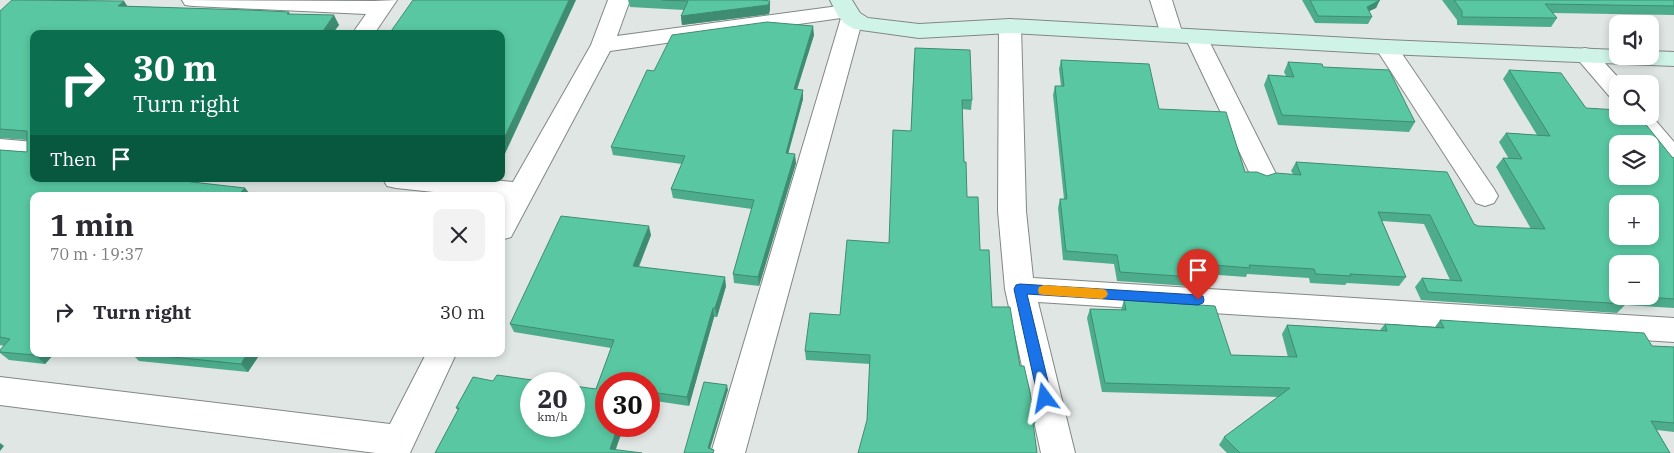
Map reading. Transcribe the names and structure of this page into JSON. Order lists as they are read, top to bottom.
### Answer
{
  "page": {
    "map_buttons": ["+", "−"],
    "turn": ["30 m", "Turn right"],
    "then": "Then",
    "heading": ["1 min", "70 m · 19:37"],
    "list": [
      {
        "name": "Turn right",
        "value": "30 m"
      }
    ],
    "speed": "20 km/h",
    "limit": "30"
  }
}
